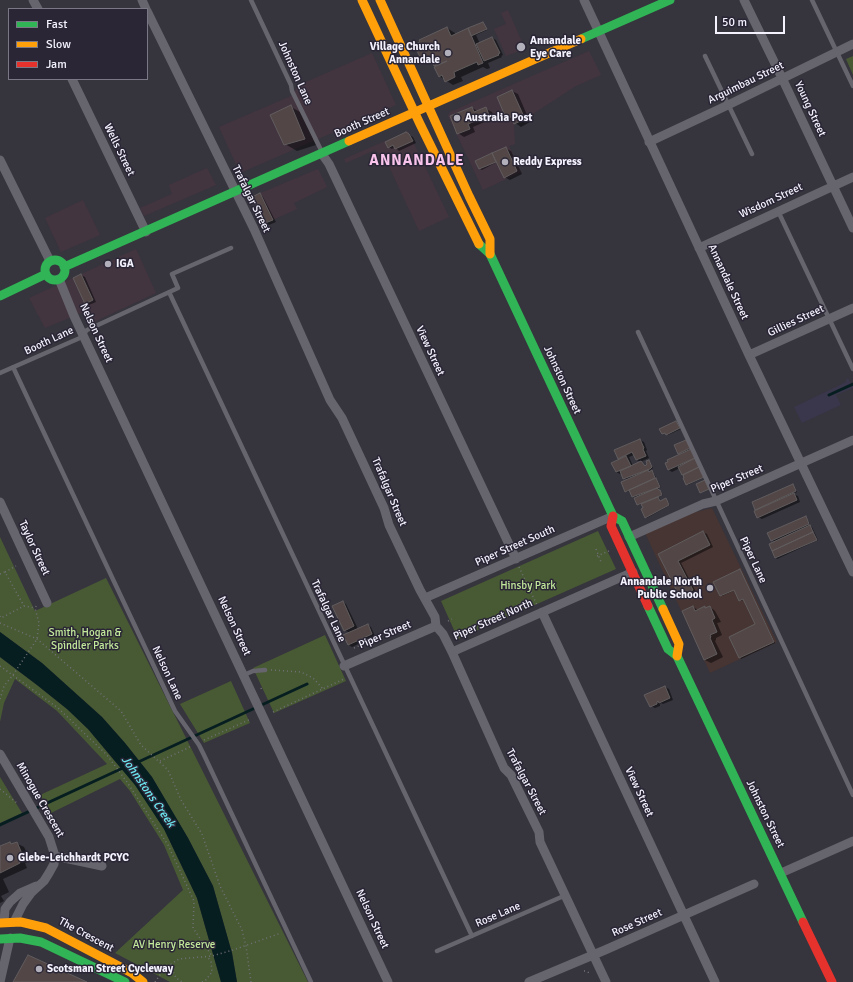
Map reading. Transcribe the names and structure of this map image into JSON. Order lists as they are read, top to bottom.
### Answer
{
  "streets": {
    "main road": ["Booth Street", "Johnston Street", "The Crescent"],
    "street": [
      "Arguimbau Street",
      "Young Street",
      "Wells Street",
      "Trafalgar Street",
      "Wisdom Street",
      "Annandale Street",
      "Gillies Street",
      "Nelson Street",
      "View Street",
      "Piper Street",
      "Piper Street South",
      "Taylor Street",
      "Piper Street North",
      "Minogue Crescent",
      "Rose Street"
    ],
    "lane": [
      "Johnston Lane",
      "Booth Lane",
      "Piper Lane",
      "Trafalgar Lane",
      "Nelson Lane",
      "Rose Lane"
    ]
  },
  "crossings": [
    ["Johnston Lane", "Booth Street"],
    ["Johnston Lane", "View Street"],
    ["Arguimbau Street", "Young Street"],
    ["Arguimbau Street", "Annandale Street"],
    ["Young Street", "Wisdom Street"],
    ["Booth Street", "Wells Street"],
    ["Booth Street", "Trafalgar Street"],
    ["Booth Street", "Annandale Street"],
    ["Booth Street", "Nelson Street"],
    ["Booth Street", "View Street"],
    ["Booth Street", "Johnston Street"],
    ["Trafalgar Street", "Piper Street"],
    ["Trafalgar Street", "Piper Street South"],
    ["Trafalgar Street", "Piper Street North"],
    ["Trafalgar Street", "Rose Lane"],
    ["Trafalgar Street", "Rose Street"],
    ["Wisdom Street", "Annandale Street"],
    ["Annandale Street", "Gillies Street"],
    ["Annandale Street", "Piper Street"],
    ["Nelson Street", "Booth Lane"],
    ["Booth Lane", "Trafalgar Lane"],
    ["Booth Lane", "Nelson Lane"],
    ["View Street", "Piper Street South"],
    ["View Street", "Piper Street North"],
    ["View Street", "Rose Street"],
    ["Johnston Street", "Piper Street"],
    ["Johnston Street", "Piper Street South"],
    ["Johnston Street", "Piper Street North"],
    ["Piper Street", "Piper Lane"],
    ["Piper Street", "Trafalgar Lane"],
    ["Trafalgar Lane", "Rose Lane"],
    ["Minogue Crescent", "The Crescent"]
  ],
  "districts": ["ANNANDALE"],
  "water": ["Johnstons Creek"],
  "parks": ["Hinsby Park", "Smith, Hogan & Spindler Parks", "AV Henry Reserve"],
  "places": [
    "Annandale Eye Care",
    "Village Church Annandale",
    "Australia Post",
    "Reddy Express",
    "IGA",
    "Annandale North Public School",
    "Glebe-Leichhardt PCYC",
    "Scotsman Street Cycleway"
  ],
  "legend": ["Fast", "Slow", "Jam"],
  "scale_bar": "50 m"
}
